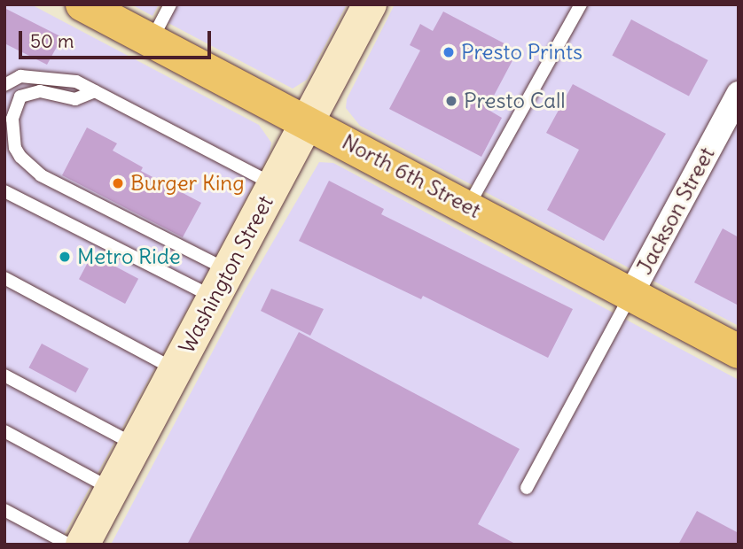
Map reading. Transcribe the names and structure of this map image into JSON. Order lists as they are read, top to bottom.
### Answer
{
  "streets": {
    "main road": ["North 6th Street"],
    "street": ["Jackson Street", "Washington Street"]
  },
  "crossings": [
    ["North 6th Street", "Jackson Street"],
    ["North 6th Street", "Washington Street"]
  ],
  "places": [
    "Presto Prints",
    "Presto Call",
    "Burger King",
    "Metro Ride"
  ],
  "scale_bar": "50 m"
}
